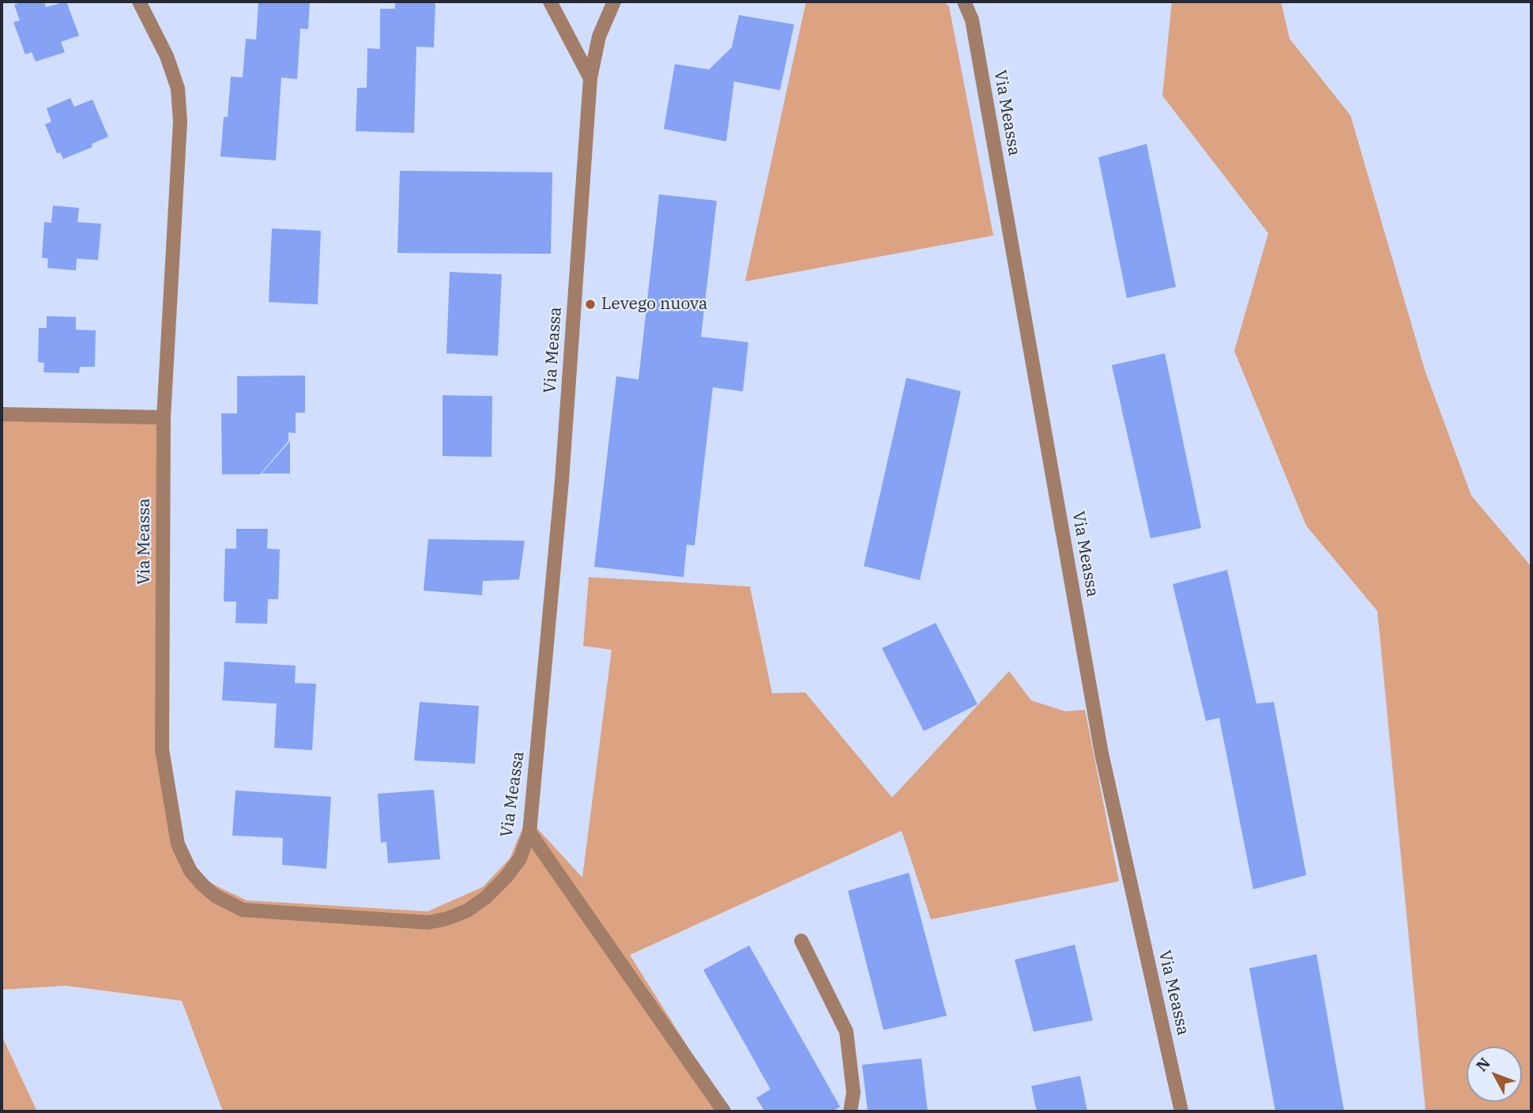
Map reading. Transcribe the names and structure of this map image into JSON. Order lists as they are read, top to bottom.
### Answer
{
  "streets": {
    "street": ["Via Meassa"]
  },
  "places": ["Levego nuova"],
  "north": "top left"
}
